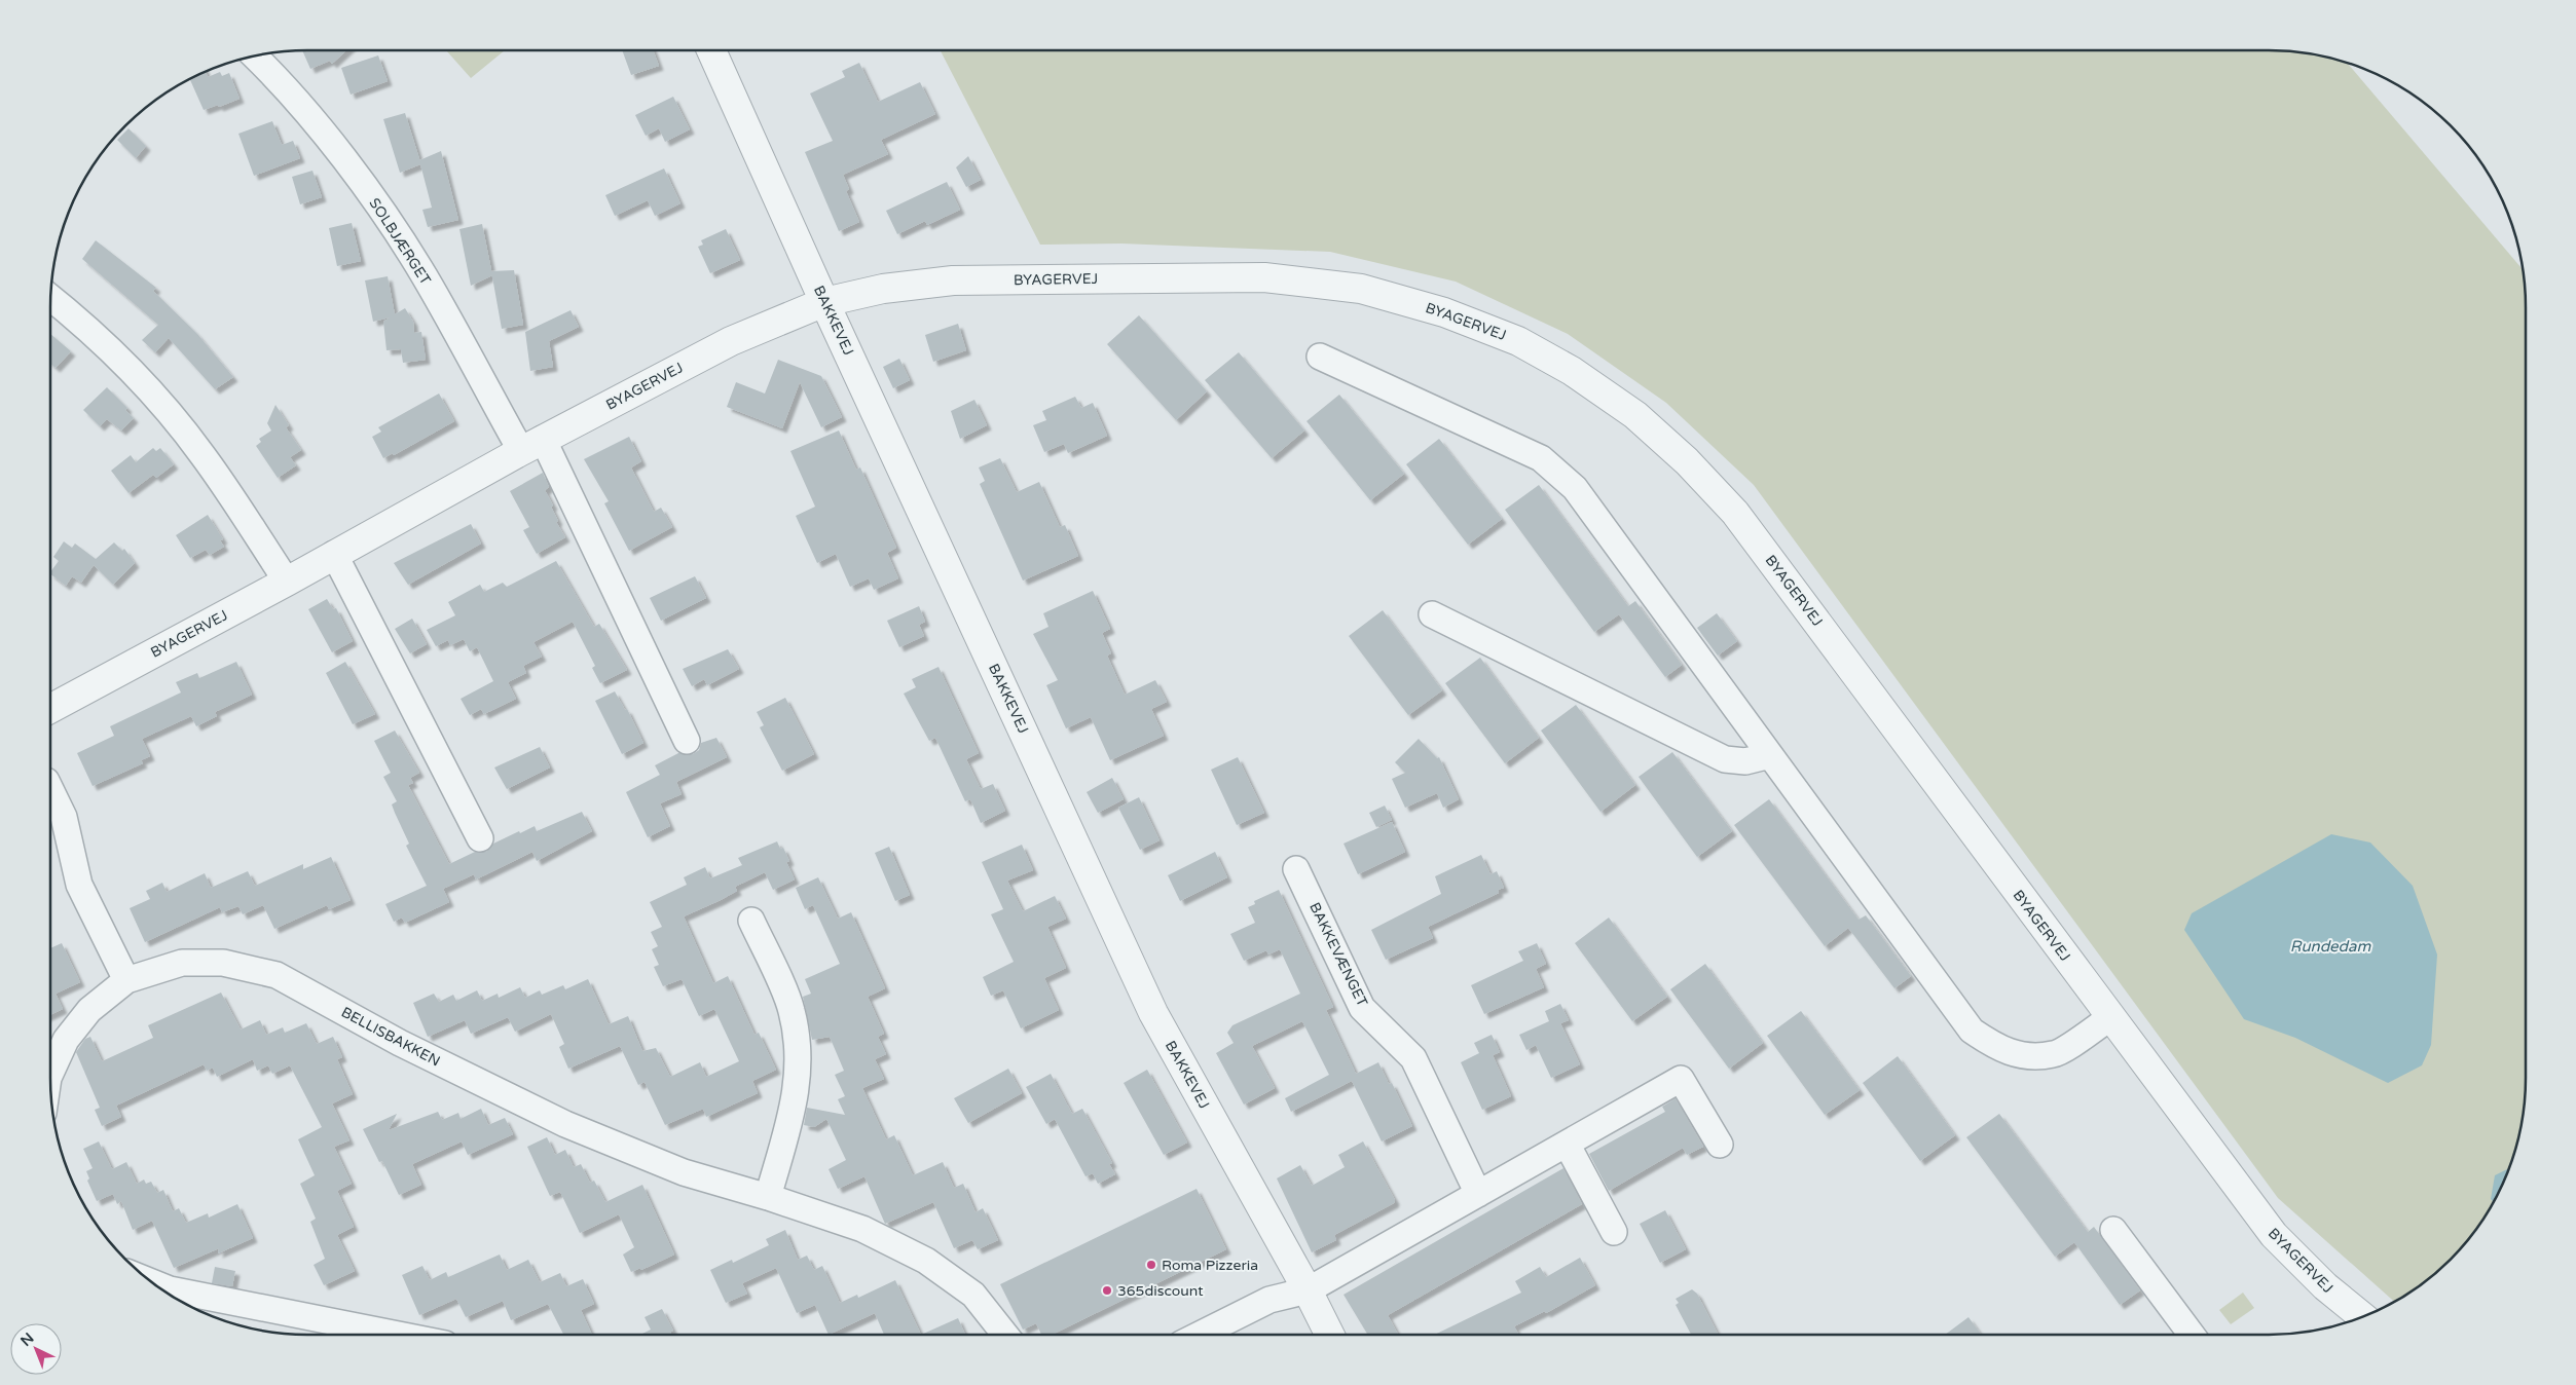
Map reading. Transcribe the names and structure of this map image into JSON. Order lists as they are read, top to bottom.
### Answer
{
  "streets": {
    "street": [
      "SOLBJÆRGET",
      "BYAGERVEJ",
      "BAKKEVEJ",
      "BAKKEVÆNGET",
      "BELLISBAKKEN"
    ]
  },
  "crossings": [
    ["SOLBJÆRGET", "BYAGERVEJ"],
    ["BYAGERVEJ", "BAKKEVEJ"]
  ],
  "water": ["Rundedam"],
  "places": ["Roma Pizzeria", "365discount"],
  "north": "top left"
}
